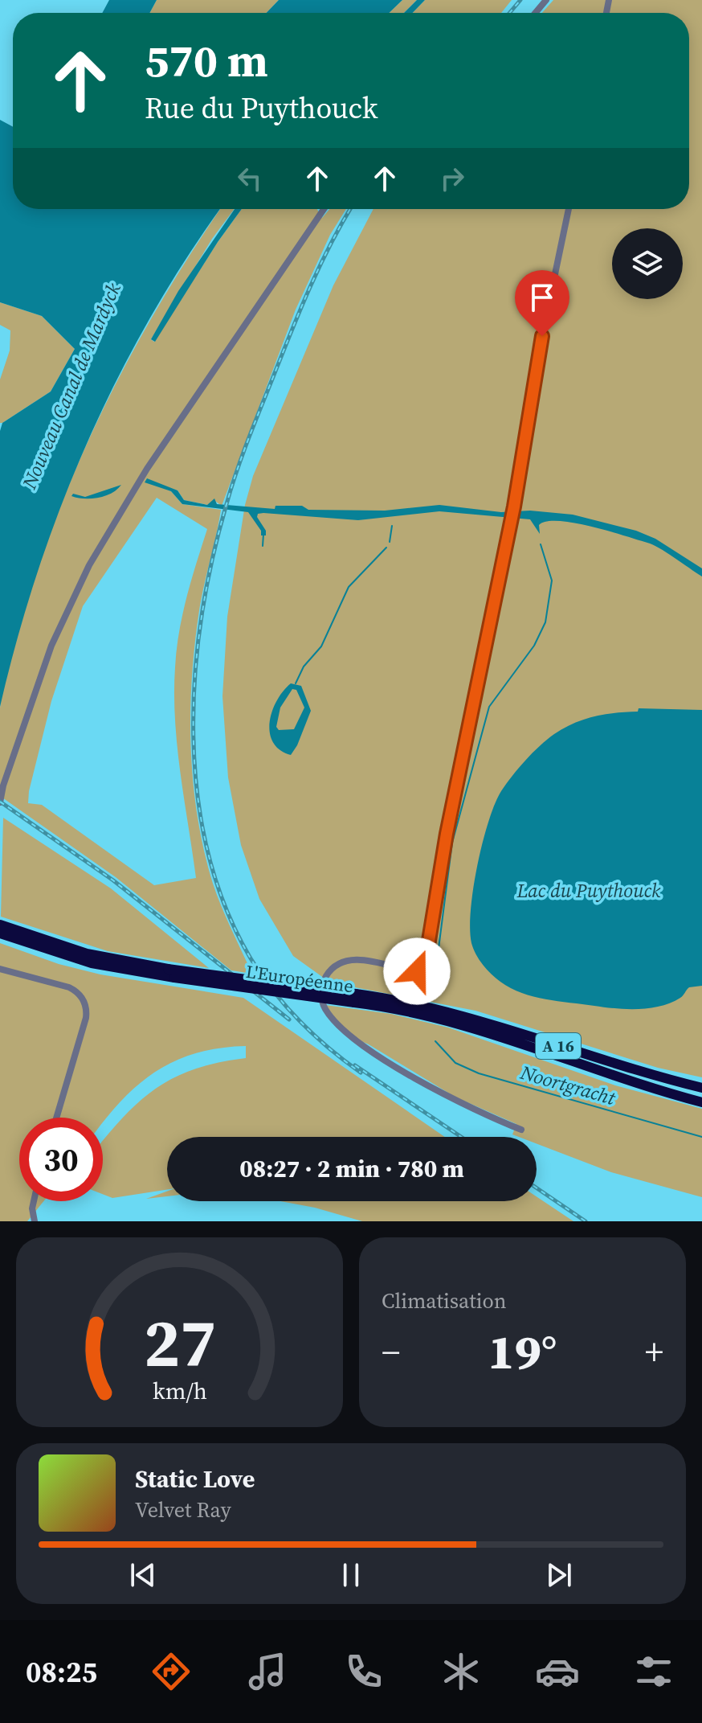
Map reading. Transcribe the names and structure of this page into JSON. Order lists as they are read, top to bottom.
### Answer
{
  "streets": {
    "highway": ["L'Européenne", "A 16"]
  },
  "water": ["Nouveau Canal de Mardyck", "Lac du Puythouck", "Noortgracht"],
  "page": {
    "turn": ["570 m", "Rue du Puythouck"],
    "limit": "30",
    "trip": "08:27 · 2 min · 780 m",
    "tile": "Climatisation",
    "heat": ["−", "19°", "+"],
    "song": ["Static Love", "Velvet Ray"],
    "tabs": "08:25",
    "gauge": ["27", "km/h"]
  }
}
